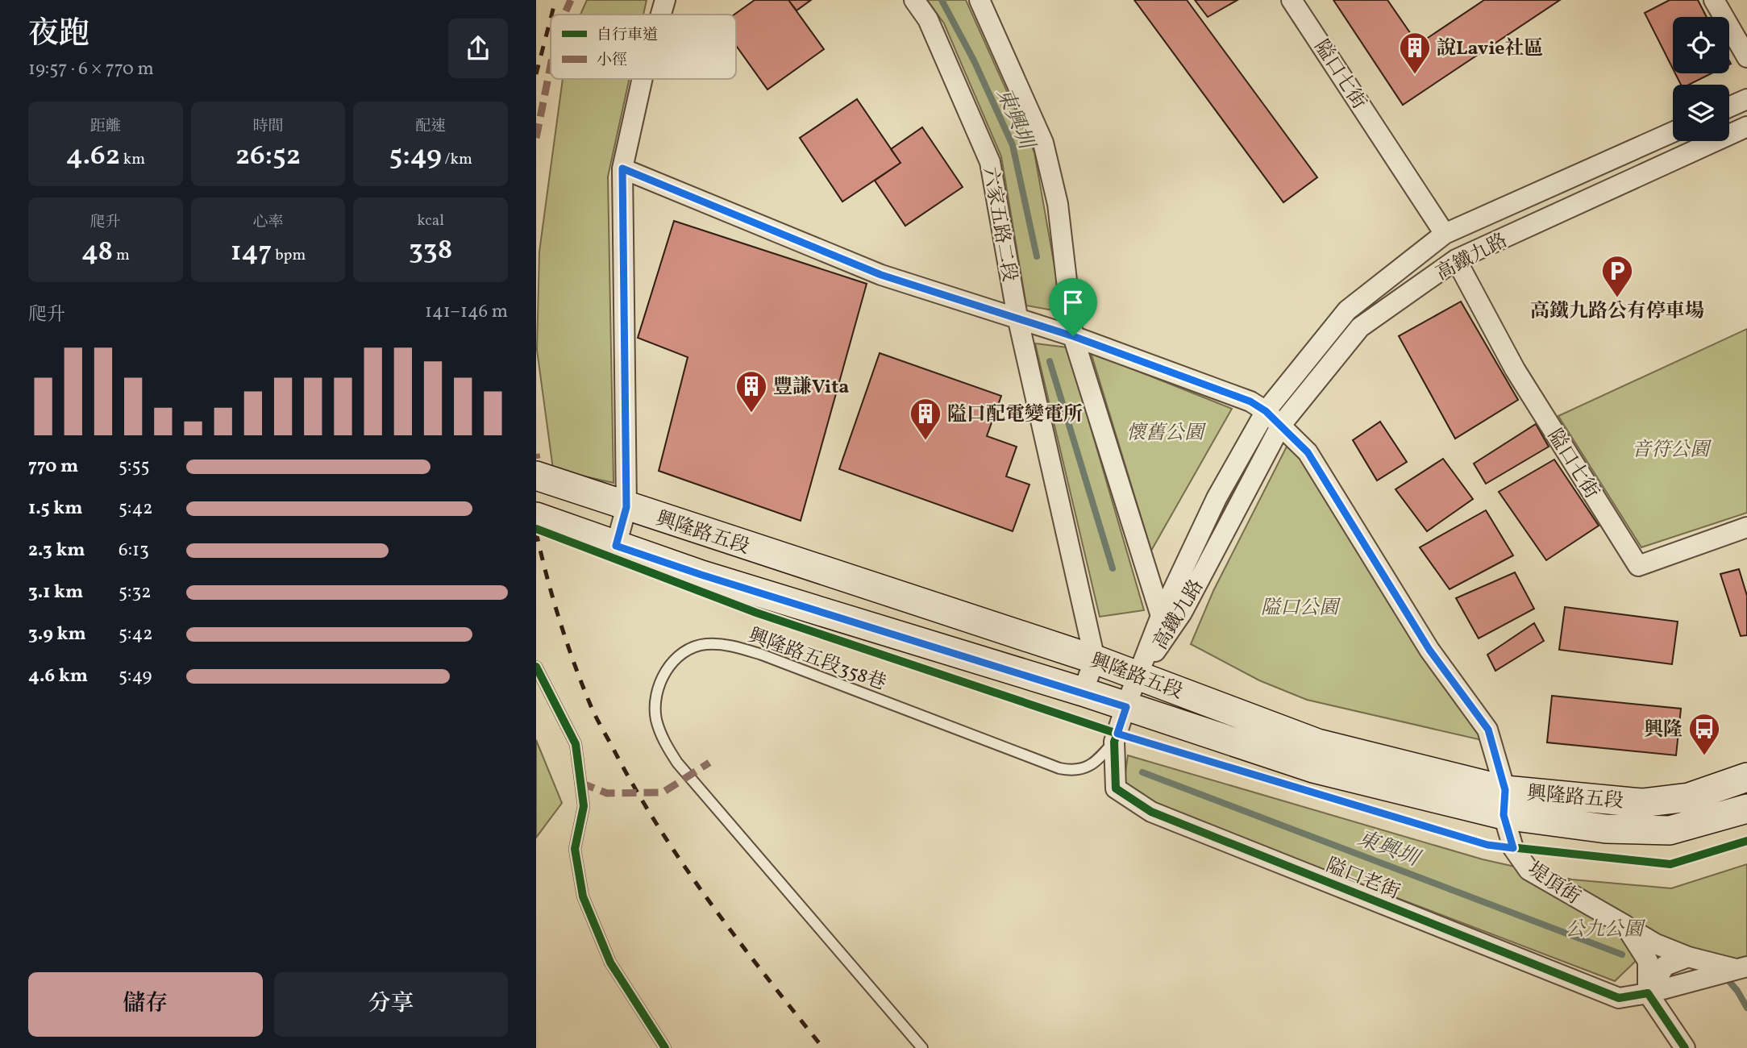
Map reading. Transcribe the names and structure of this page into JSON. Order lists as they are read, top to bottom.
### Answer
{
  "streets": {
    "street": [
      "隘口七街",
      "六家五路二段",
      "高鐵九路",
      "興隆路五段",
      "隘口老街",
      "堤頂街"
    ],
    "lane": ["興隆路五段358巷"]
  },
  "crossings": [
    ["隘口七街", "高鐵九路"],
    ["六家五路二段", "興隆路五段"],
    ["六家五路二段", "堤頂街"],
    ["高鐵九路", "興隆路五段"],
    ["高鐵九路", "隘口老街"],
    ["高鐵九路", "堤頂街"],
    ["興隆路五段", "隘口老街"],
    ["興隆路五段", "堤頂街"],
    ["興隆路五段358巷", "隘口老街"],
    ["隘口老街", "堤頂街"]
  ],
  "water": ["東興圳"],
  "parks": [
    "懷舊公園",
    "音符公園",
    "隘口公園",
    "公九公園"
  ],
  "places": {
    "building": ["說Lavie社區", "豐謙Vita", "隘口配電變電所"],
    "parking": ["高鐵九路公有停車場"],
    "bus stop": ["興隆"]
  },
  "legend": ["自行車道", "小徑"],
  "page": {
    "heading": ["夜跑", "19:57 · 6 × 770 m"],
    "stats": [
      ["距離", "4.62 km"],
      ["時間", "26:52"],
      ["配速", "5:49 /km"],
      ["爬升", "48 m"],
      ["心率", "147 bpm"],
      ["kcal", "338"]
    ],
    "chart": ["爬升", "141–146 m"],
    "list": [
      {
        "name": "770 m",
        "note": "5:55"
      },
      {
        "name": "1.5 km",
        "note": "5:42"
      },
      {
        "name": "2.3 km",
        "note": "6:13"
      },
      {
        "name": "3.1 km",
        "note": "5:32"
      },
      {
        "name": "3.9 km",
        "note": "5:42"
      },
      {
        "name": "4.6 km",
        "note": "5:49"
      }
    ],
    "buttons": ["儲存", "分享"]
  }
}
